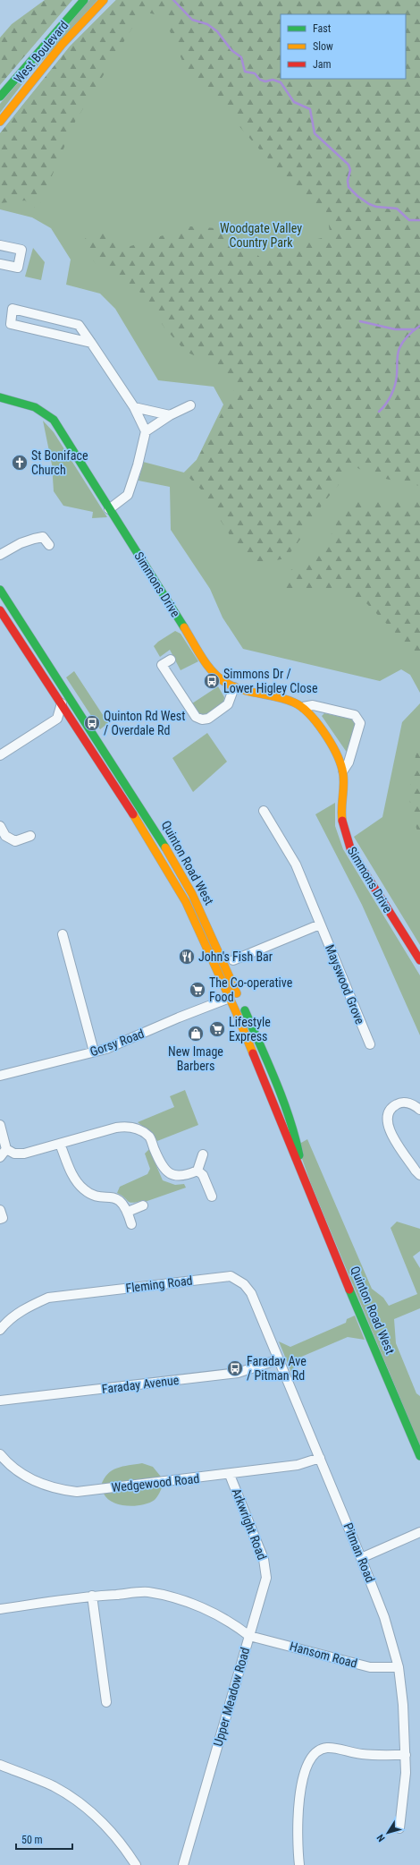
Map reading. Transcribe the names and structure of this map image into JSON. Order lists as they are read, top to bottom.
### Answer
{
  "streets": {
    "street": [
      "West Boulevard",
      "Simmons Drive",
      "Quinton Road West",
      "Mayswood Grove",
      "Gorsy Road",
      "Fleming Road",
      "Faraday Avenue",
      "Wedgewood Road",
      "Arkwright Road",
      "Pitman Road",
      "Hansom Road",
      "Upper Meadow Road"
    ]
  },
  "crossings": [
    ["Quinton Road West", "Gorsy Road"],
    ["Fleming Road", "Faraday Avenue"],
    ["Fleming Road", "Pitman Road"],
    ["Faraday Avenue", "Pitman Road"],
    ["Wedgewood Road", "Arkwright Road"],
    ["Wedgewood Road", "Pitman Road"],
    ["Arkwright Road", "Hansom Road"],
    ["Arkwright Road", "Upper Meadow Road"],
    ["Pitman Road", "Hansom Road"],
    ["Hansom Road", "Upper Meadow Road"]
  ],
  "parks": ["Woodgate Valley Country Park"],
  "places": {
    "church": ["St Boniface Church"],
    "bus stop": ["Simmons Dr / Lower Higley Close", "Quinton Rd West / Overdale Rd", "Faraday Ave / Pitman Rd"],
    "restaurant": ["John's Fish Bar"],
    "supermarket": ["The Co-operative Food", "Lifestyle Express"],
    "shop": ["New Image Barbers"]
  },
  "legend": ["Fast", "Slow", "Jam"],
  "scale_bar": "50 m",
  "north": "bottom left"
}
